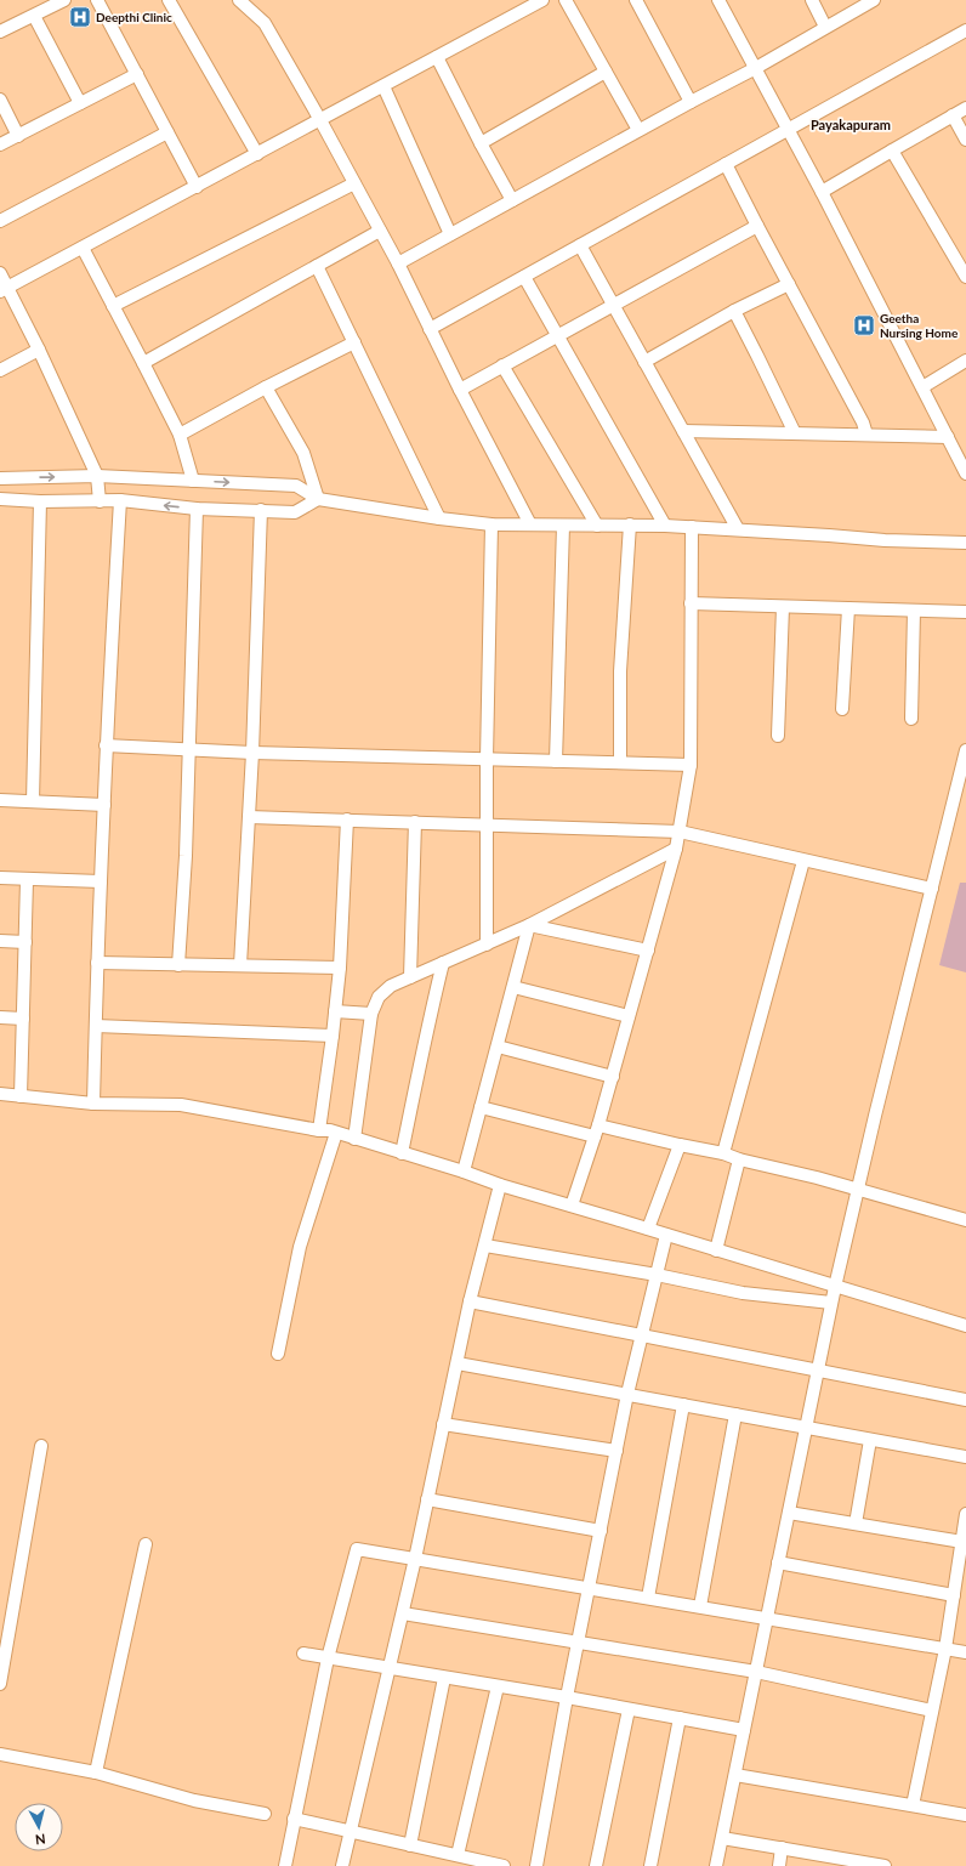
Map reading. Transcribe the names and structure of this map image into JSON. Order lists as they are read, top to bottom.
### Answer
{
  "districts": ["Payakapuram"],
  "places": {
    "hospital": ["Deepthi Clinic", "Geetha Nursing Home"]
  },
  "north": "bottom"
}
